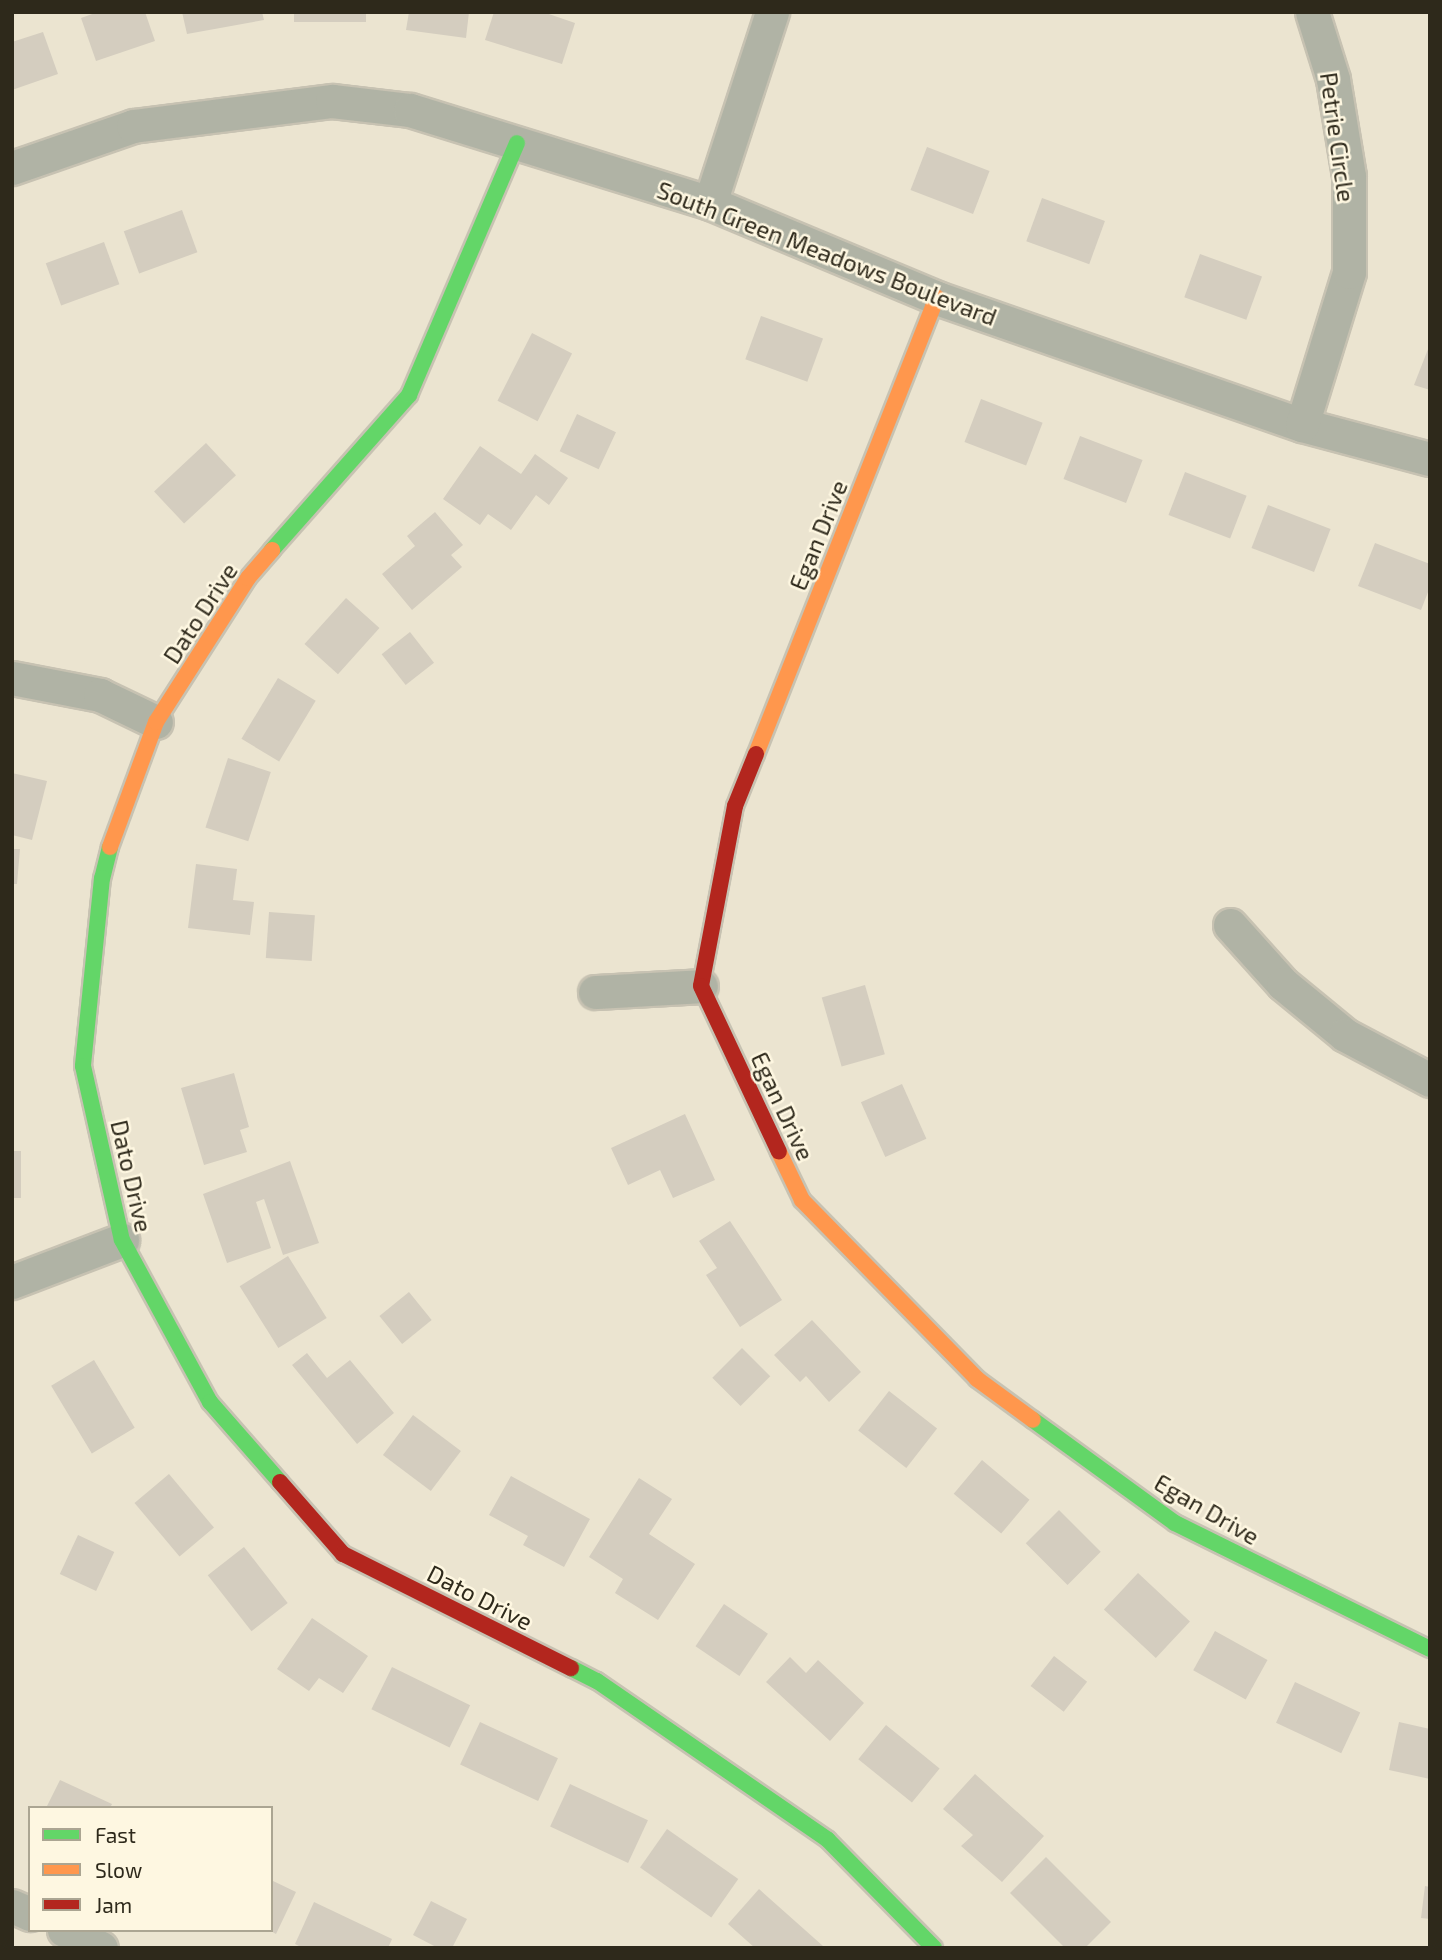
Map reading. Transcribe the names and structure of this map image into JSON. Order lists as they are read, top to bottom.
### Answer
{
  "streets": {
    "street": [
      "Petrie Circle",
      "South Green Meadows Boulevard",
      "Egan Drive",
      "Dato Drive"
    ]
  },
  "crossings": [
    ["Petrie Circle", "South Green Meadows Boulevard"],
    ["South Green Meadows Boulevard", "Egan Drive"],
    ["South Green Meadows Boulevard", "Dato Drive"]
  ],
  "legend": ["Fast", "Slow", "Jam"]
}
